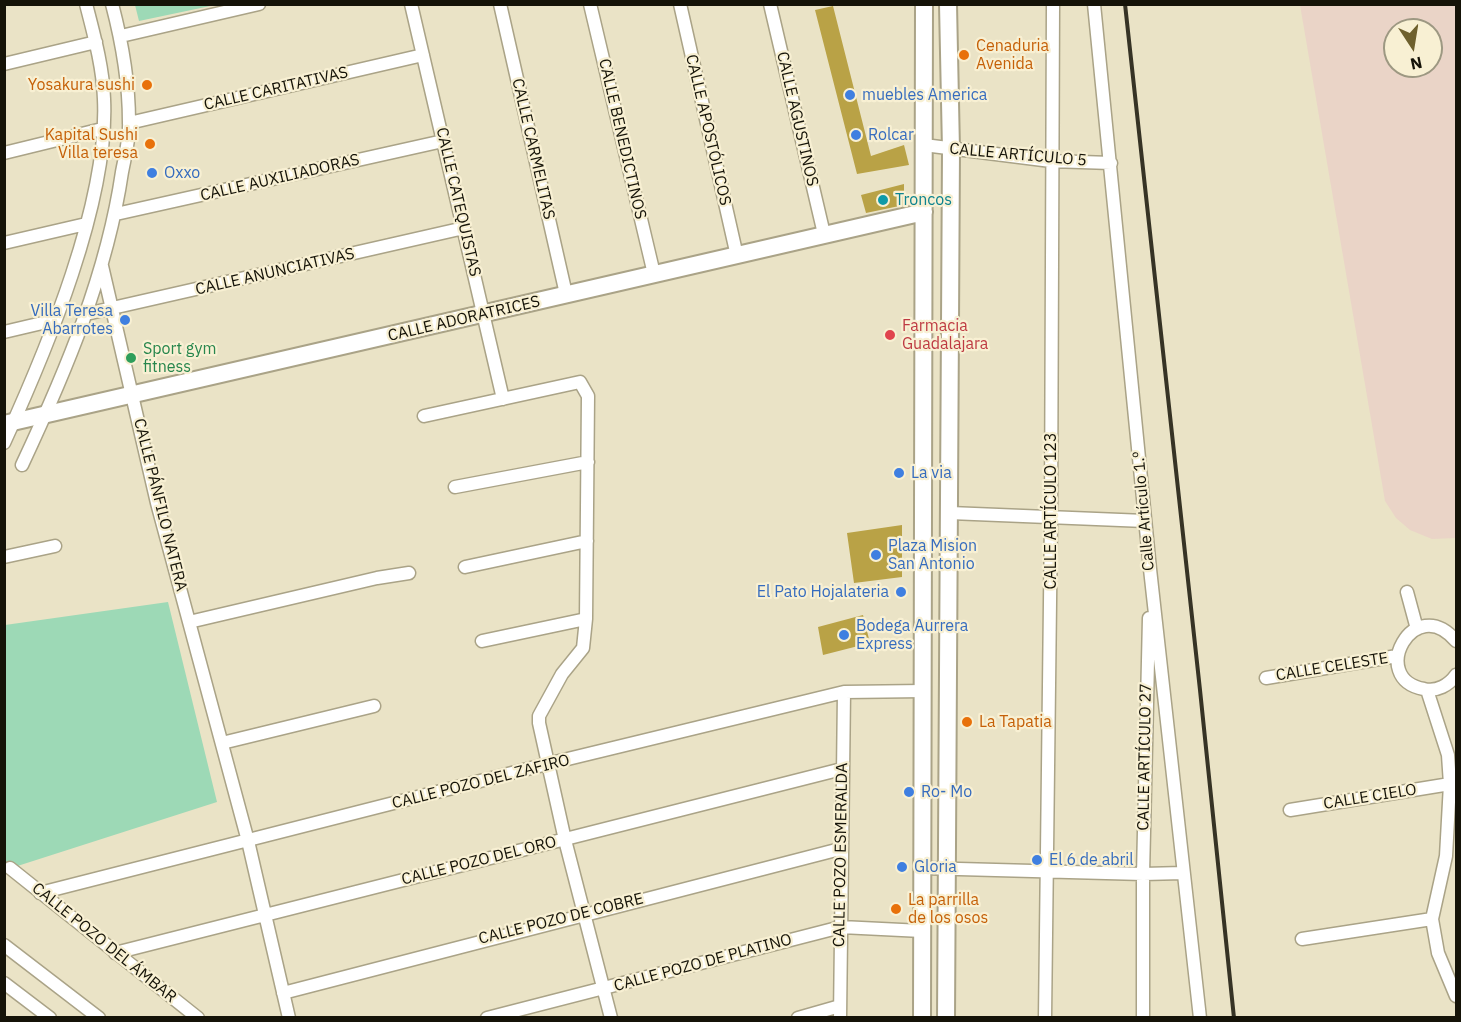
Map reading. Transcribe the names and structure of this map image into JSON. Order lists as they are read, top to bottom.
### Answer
{
  "streets": {
    "main road": ["CALLE ADORATRICES"],
    "street": [
      "CALLE CARITATIVAS",
      "CALLE AGUSTINOS",
      "CALLE APOSTÓLICOS",
      "CALLE BENEDICTINOS",
      "CALLE CARMELITAS",
      "CALLE ARTÍCULO 5",
      "CALLE AUXILIADORAS",
      "CALLE CATEQUISTAS",
      "CALLE ANUNCIATIVAS",
      "CALLE PÁNFILO NATERA",
      "CALLE ARTÍCULO 123",
      "Calle Artículo 1.º",
      "CALLE CELESTE",
      "CALLE ARTÍCULO 27",
      "CALLE POZO DEL ZAFIRO",
      "CALLE CIELO",
      "CALLE POZO ESMERALDA",
      "CALLE POZO DEL ORO",
      "CALLE POZO DE COBRE",
      "CALLE POZO DEL ÁMBAR",
      "CALLE POZO DE PLATINO"
    ]
  },
  "crossings": [
    ["CALLE CARITATIVAS", "CALLE CATEQUISTAS"],
    ["CALLE AGUSTINOS", "CALLE ADORATRICES"],
    ["CALLE APOSTÓLICOS", "CALLE ADORATRICES"],
    ["CALLE BENEDICTINOS", "CALLE ADORATRICES"],
    ["CALLE CARMELITAS", "CALLE ADORATRICES"],
    ["CALLE ARTÍCULO 5", "CALLE ARTÍCULO 123"],
    ["CALLE ARTÍCULO 5", "Calle Artículo 1.º"],
    ["CALLE AUXILIADORAS", "CALLE CATEQUISTAS"],
    ["CALLE CATEQUISTAS", "CALLE ANUNCIATIVAS"],
    ["CALLE CATEQUISTAS", "CALLE ADORATRICES"],
    ["CALLE ANUNCIATIVAS", "CALLE PÁNFILO NATERA"],
    ["CALLE ADORATRICES", "CALLE PÁNFILO NATERA"],
    ["CALLE PÁNFILO NATERA", "CALLE POZO DEL ZAFIRO"],
    ["Calle Artículo 1.º", "CALLE ARTÍCULO 27"],
    ["CALLE POZO DEL ZAFIRO", "CALLE POZO ESMERALDA"],
    ["CALLE POZO DEL ZAFIRO", "CALLE POZO DEL ÁMBAR"],
    ["CALLE POZO ESMERALDA", "CALLE POZO DEL ORO"],
    ["CALLE POZO ESMERALDA", "CALLE POZO DE COBRE"],
    ["CALLE POZO ESMERALDA", "CALLE POZO DE PLATINO"],
    ["CALLE POZO DEL ORO", "CALLE POZO DEL ÁMBAR"]
  ],
  "places": [
    "Cenaduria Avenida",
    "Yosakura sushi",
    "muebles America",
    "Rolcar",
    "Kapital Sushi Villa teresa",
    "Oxxo",
    "Troncos",
    "Villa Teresa Abarrotes",
    "Farmacia Guadalajara",
    "Sport gym fitness",
    "La via",
    "Plaza Mision San Antonio",
    "El Pato Hojalateria",
    "Bodega Aurrera Express",
    "La Tapatia",
    "Ro- Mo",
    "El 6 de abril",
    "Gloria",
    "La parrilla de los osos"
  ],
  "north": "bottom"
}
